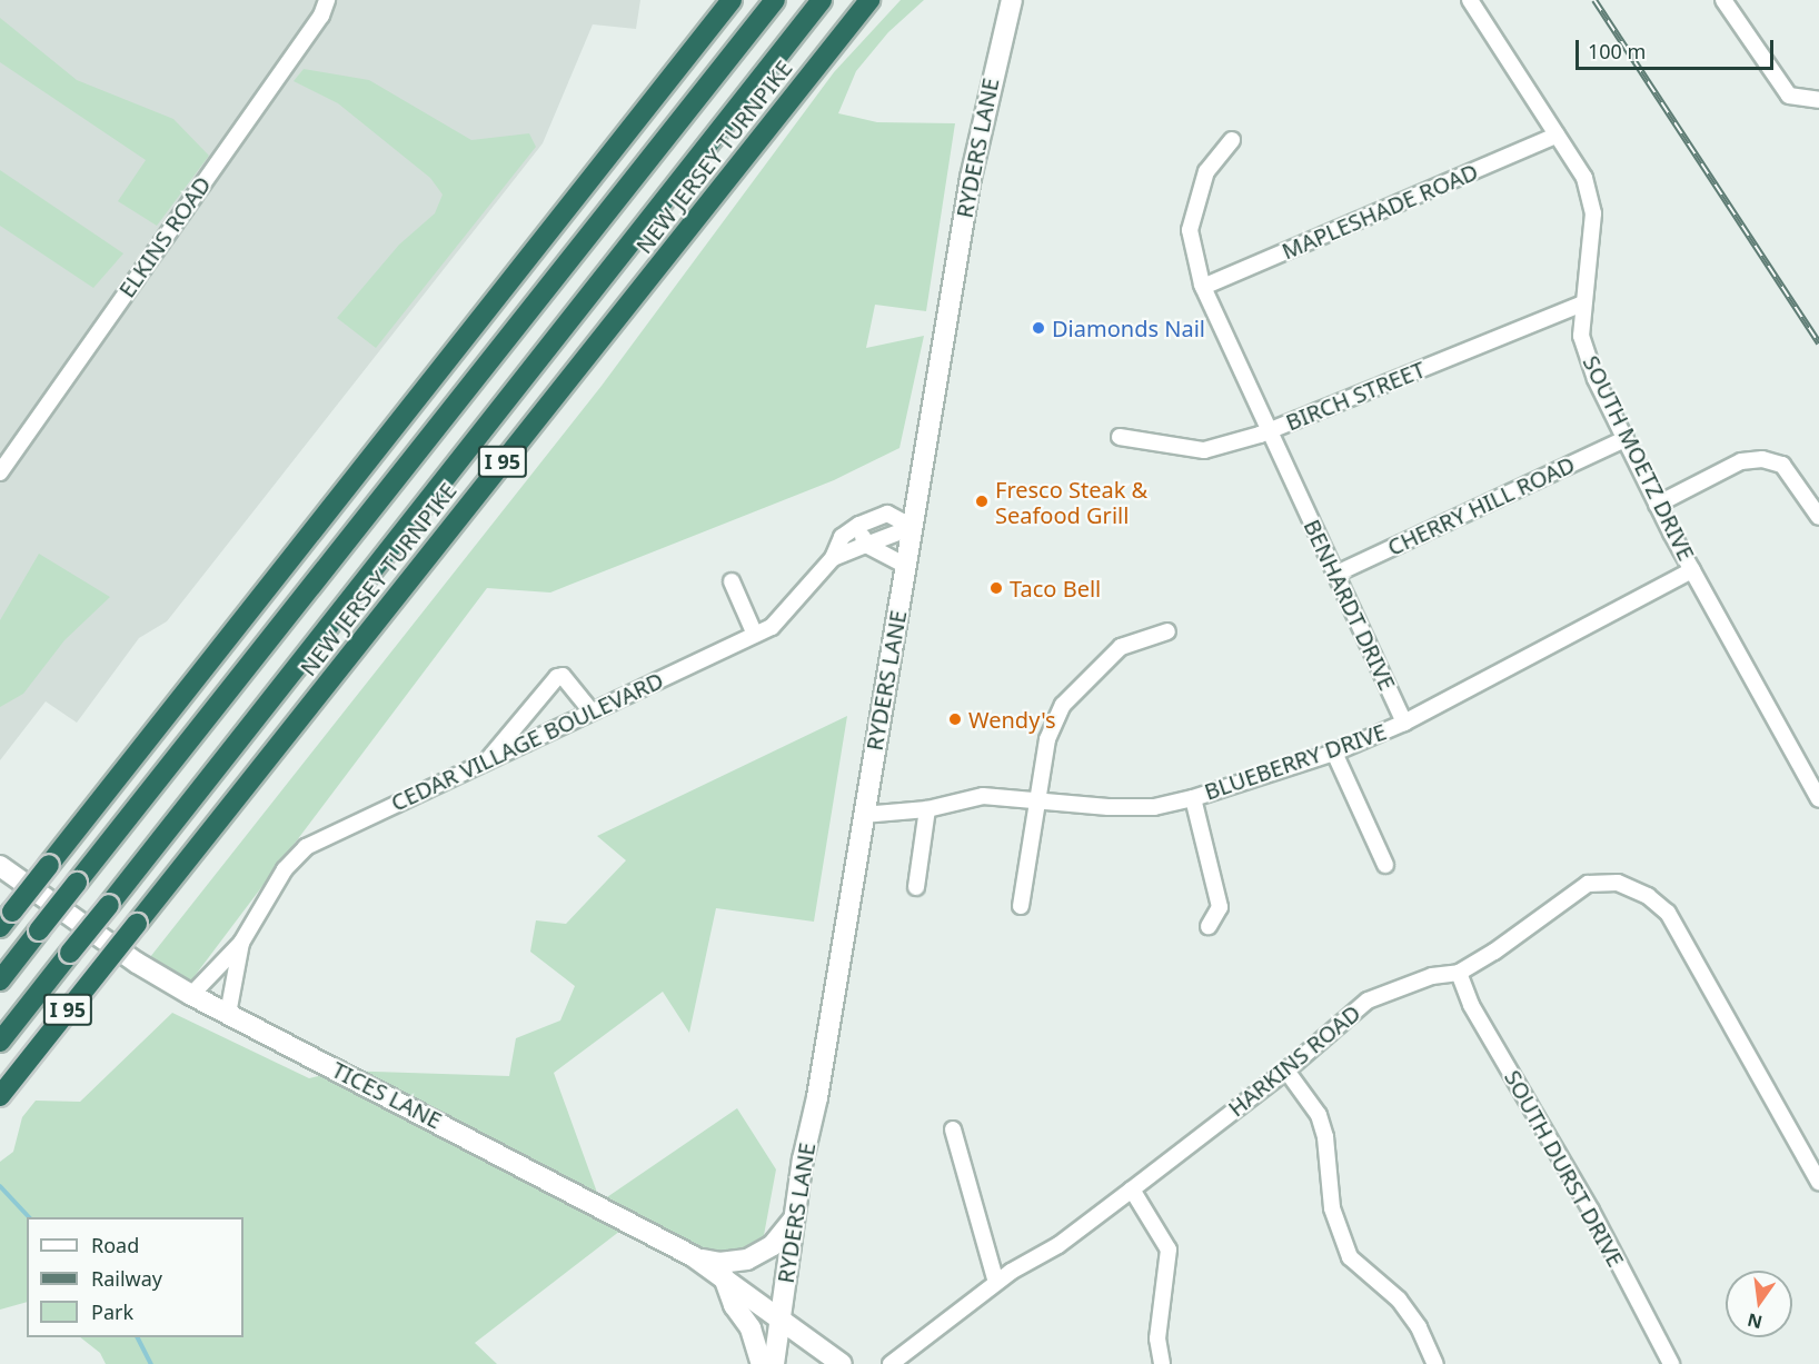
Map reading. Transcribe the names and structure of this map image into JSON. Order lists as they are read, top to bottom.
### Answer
{
  "streets": {
    "highway": ["NEW JERSEY TURNPIKE", "I 95"],
    "main road": ["RYDERS LANE", "TICES LANE"],
    "street": [
      "MAPLESHADE ROAD",
      "ELKINS ROAD",
      "BIRCH STREET",
      "SOUTH MOETZ DRIVE",
      "CHERRY HILL ROAD",
      "BENHARDT DRIVE",
      "CEDAR VILLAGE BOULEVARD",
      "BLUEBERRY DRIVE",
      "HARKINS ROAD",
      "SOUTH DURST DRIVE"
    ]
  },
  "crossings": [
    ["RYDERS LANE", "CEDAR VILLAGE BOULEVARD"],
    ["RYDERS LANE", "BLUEBERRY DRIVE"],
    ["RYDERS LANE", "TICES LANE"],
    ["MAPLESHADE ROAD", "SOUTH MOETZ DRIVE"],
    ["MAPLESHADE ROAD", "BENHARDT DRIVE"],
    ["BIRCH STREET", "SOUTH MOETZ DRIVE"],
    ["BIRCH STREET", "BENHARDT DRIVE"],
    ["SOUTH MOETZ DRIVE", "CHERRY HILL ROAD"],
    ["SOUTH MOETZ DRIVE", "BLUEBERRY DRIVE"],
    ["CHERRY HILL ROAD", "BENHARDT DRIVE"],
    ["BENHARDT DRIVE", "BLUEBERRY DRIVE"],
    ["CEDAR VILLAGE BOULEVARD", "TICES LANE"],
    ["HARKINS ROAD", "SOUTH DURST DRIVE"]
  ],
  "places": [
    "Diamonds Nail",
    "Fresco Steak & Seafood Grill",
    "Taco Bell",
    "Wendy's"
  ],
  "legend": ["Road", "Railway", "Park"],
  "scale_bar": "100 m",
  "north": "bottom"
}
